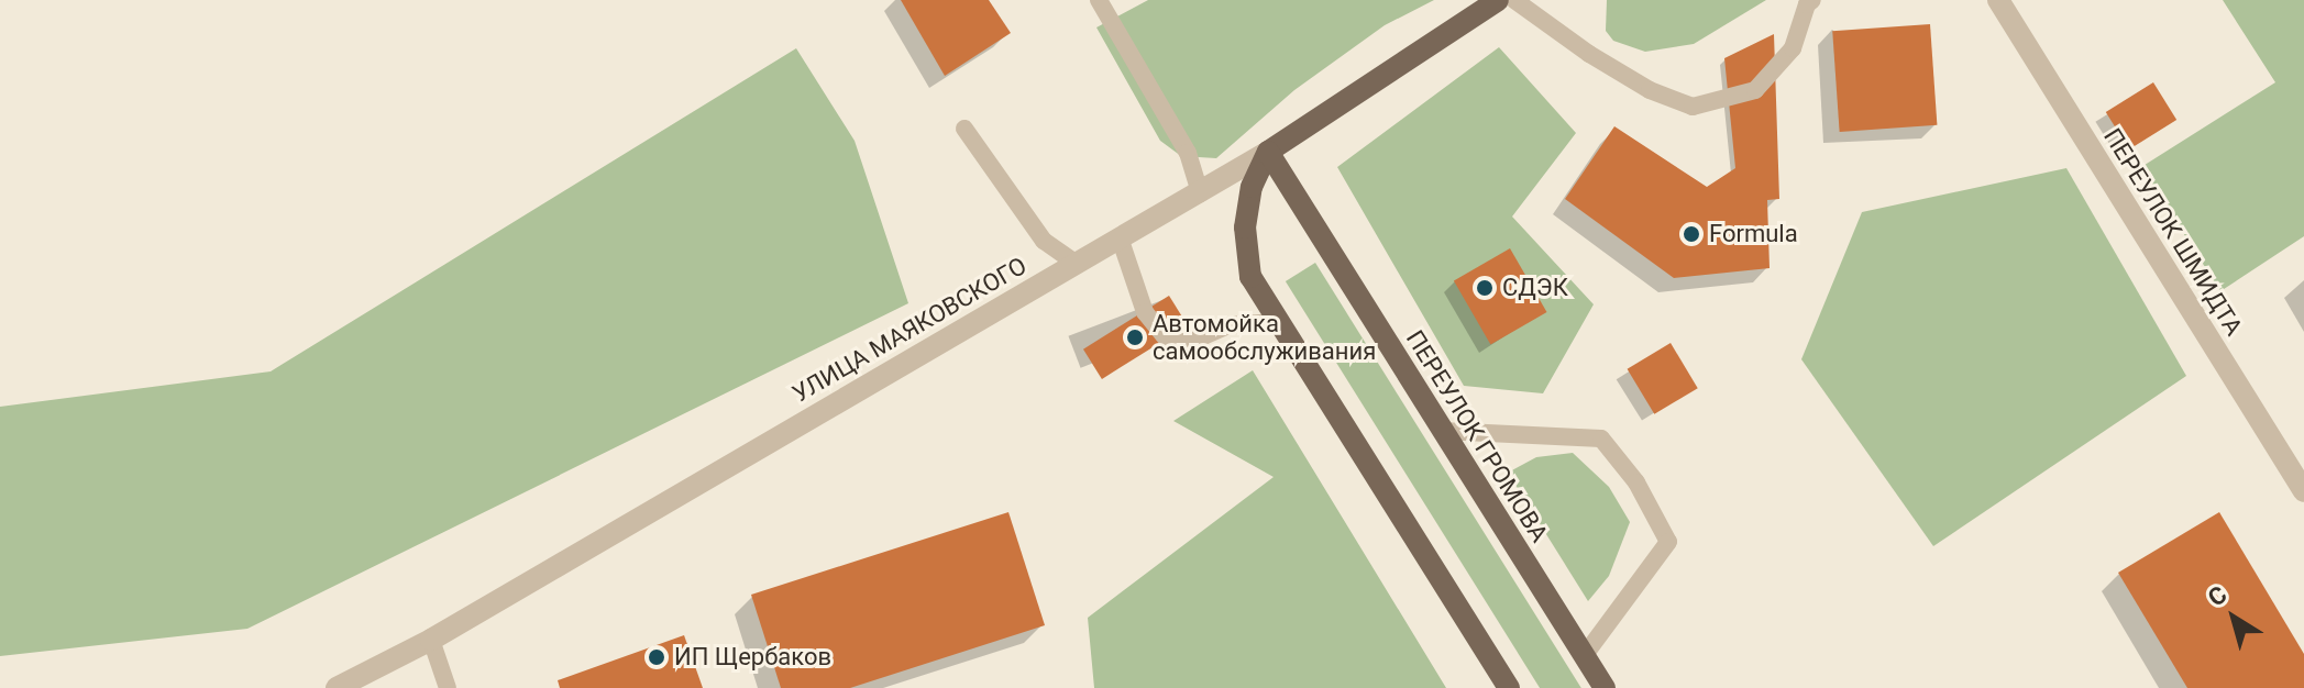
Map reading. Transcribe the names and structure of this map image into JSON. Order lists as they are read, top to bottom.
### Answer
{
  "streets": {
    "main road": ["УЛИЦА МАЯКОВСКОГО", "ПЕРЕУЛОК ГРОМОВА"],
    "street": ["ПЕРЕУЛОК ШМИДТА"]
  },
  "crossings": [
    ["УЛИЦА МАЯКОВСКОГО", "ПЕРЕУЛОК ГРОМОВА"]
  ],
  "places": [
    "Formula",
    "СДЭК",
    "Автомойка самообслуживания",
    "ИП Щербаков"
  ],
  "north": "top left"
}
